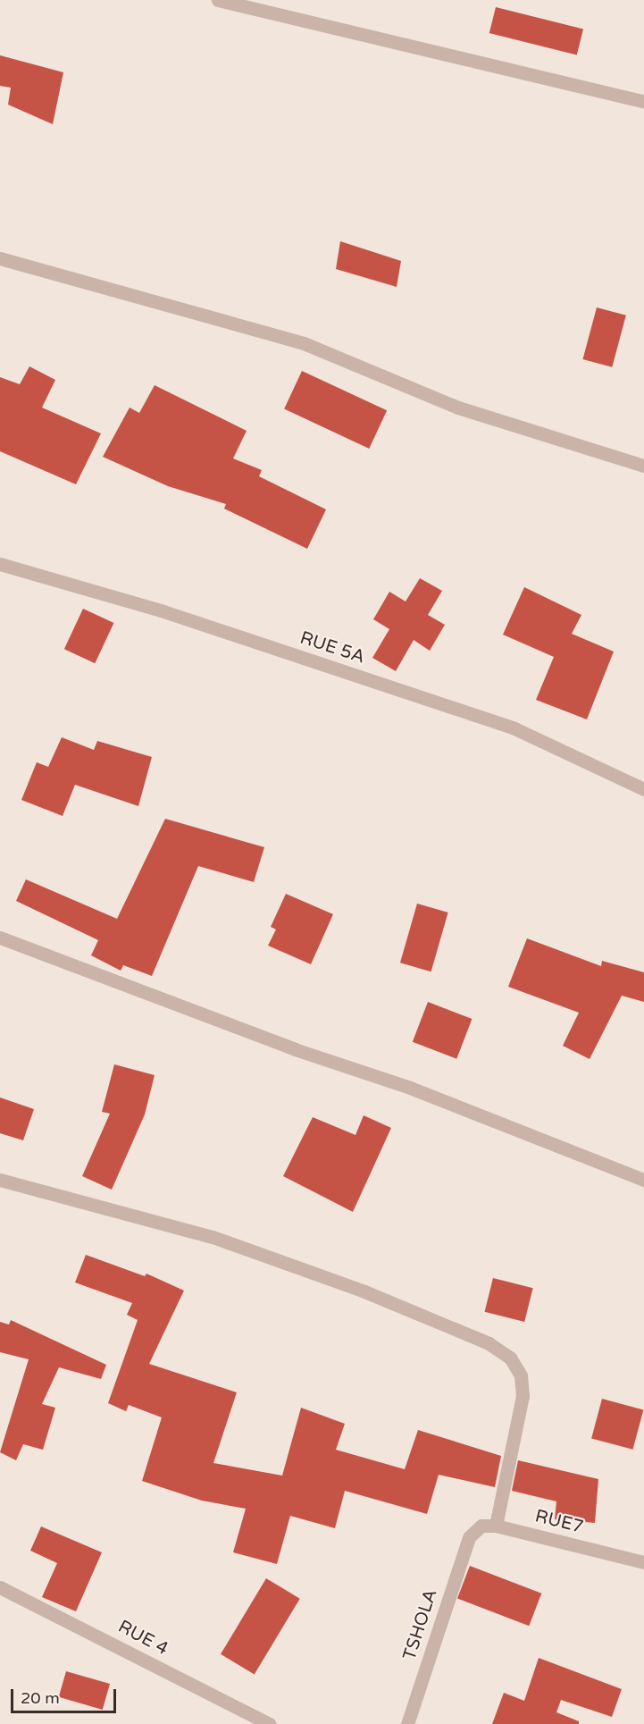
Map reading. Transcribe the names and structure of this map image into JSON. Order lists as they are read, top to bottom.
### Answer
{
  "streets": {
    "street": [
      "RUE 5A",
      "RUE7",
      "TSHOLA",
      "RUE 4"
    ]
  },
  "crossings": [
    ["RUE7", "TSHOLA"]
  ],
  "scale_bar": "20 m"
}
